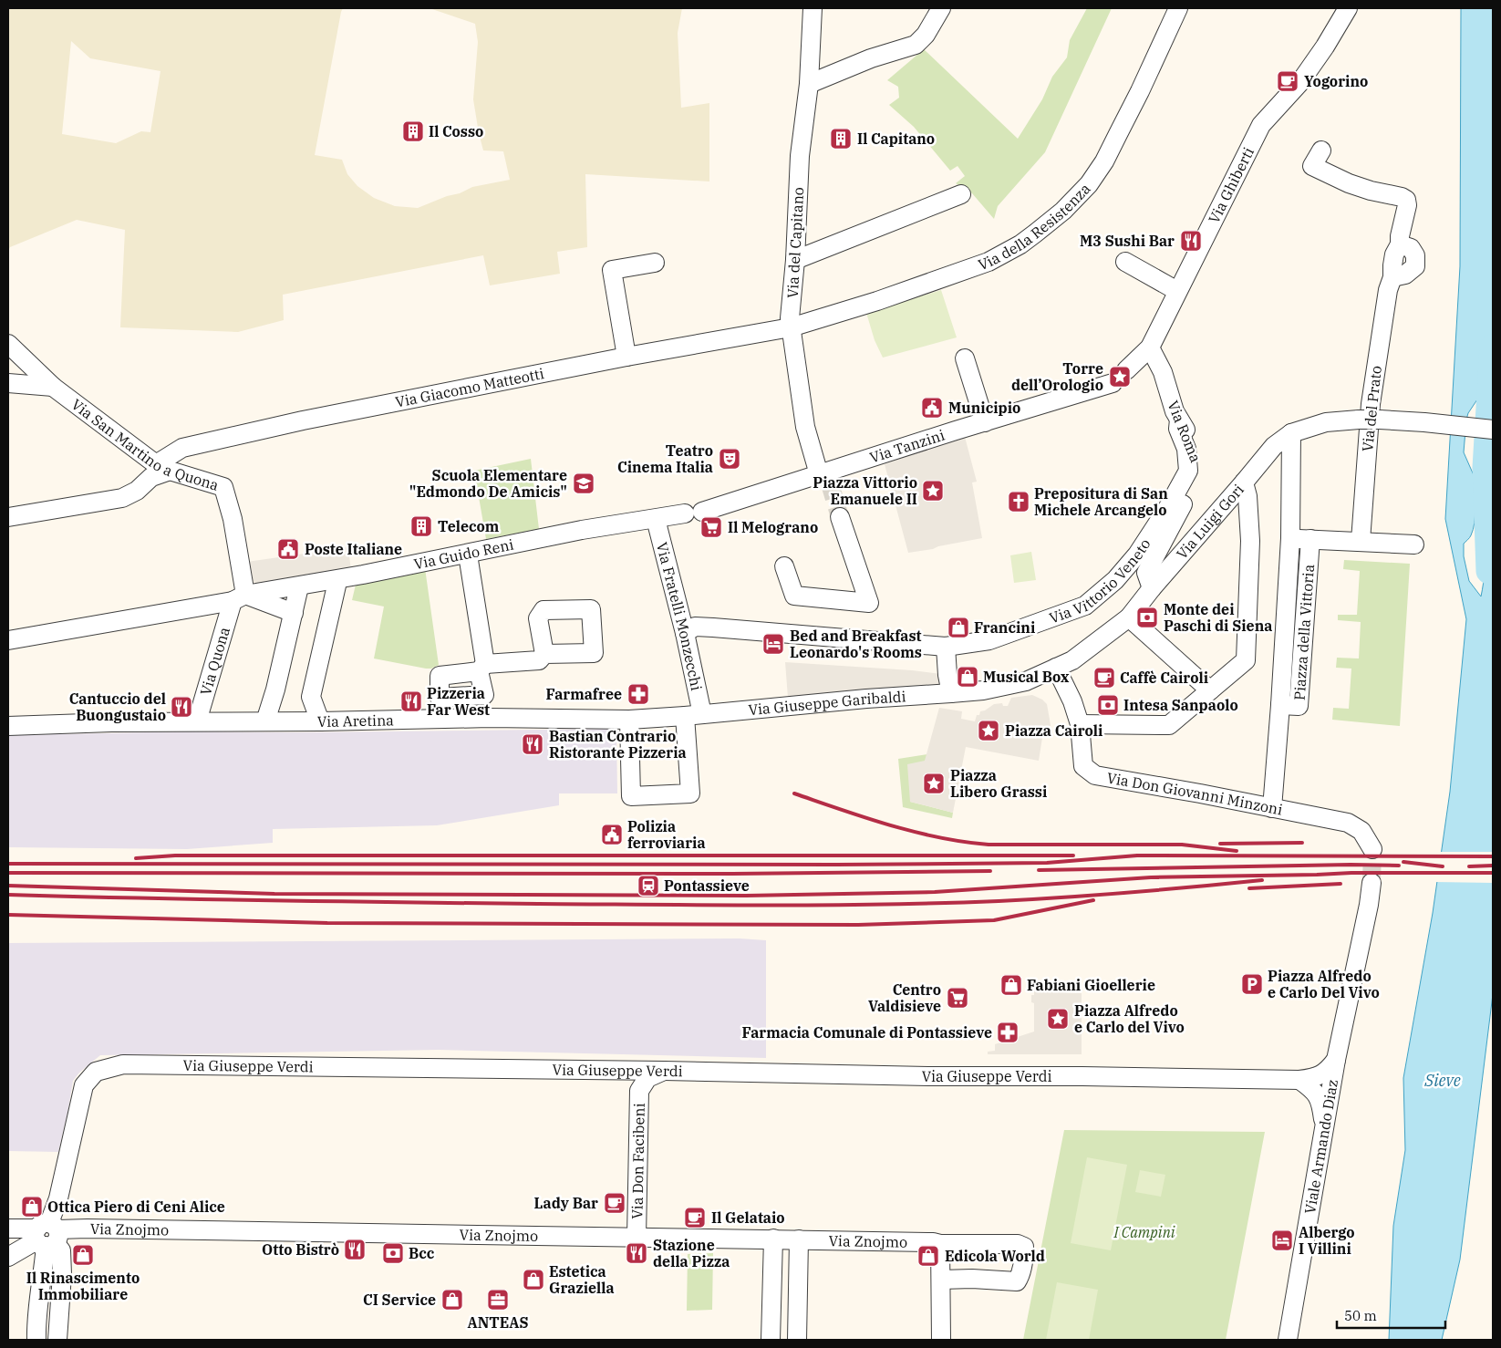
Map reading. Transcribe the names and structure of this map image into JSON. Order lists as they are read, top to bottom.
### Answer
{
  "streets": {
    "street": [
      "Via Ghiberti",
      "Via della Resistenza",
      "Via del Capitano",
      "Via Giacomo Matteotti",
      "Via del Prato",
      "Via Roma",
      "Via San Martino a Quona",
      "Via Tanzini",
      "Via Luigi Gori",
      "Via Guido Reni",
      "Via Vittorio Veneto",
      "Via Fratelli Monzecchi",
      "Piazza della Vittoria",
      "Via Quona",
      "Via Giuseppe Garibaldi",
      "Via Aretina",
      "Via Don Giovanni Minzoni",
      "Via Giuseppe Verdi",
      "Viale Armando Diaz",
      "Via Don Facibeni",
      "Via Znojmo"
    ]
  },
  "crossings": [
    ["Via Ghiberti", "Via Roma"],
    ["Via della Resistenza", "Via del Capitano"],
    ["Via della Resistenza", "Via Giacomo Matteotti"],
    ["Via del Capitano", "Via Giacomo Matteotti"],
    ["Via del Capitano", "Via Tanzini"],
    ["Via Giacomo Matteotti", "Via San Martino a Quona"],
    ["Via Roma", "Via Luigi Gori"],
    ["Via Roma", "Via Vittorio Veneto"],
    ["Via San Martino a Quona", "Via Guido Reni"],
    ["Via San Martino a Quona", "Via Quona"],
    ["Via Tanzini", "Via Guido Reni"],
    ["Via Tanzini", "Via Fratelli Monzecchi"],
    ["Via Luigi Gori", "Piazza della Vittoria"],
    ["Via Luigi Gori", "Via Giuseppe Garibaldi"],
    ["Via Luigi Gori", "Via Don Giovanni Minzoni"],
    ["Via Guido Reni", "Via Fratelli Monzecchi"],
    ["Via Guido Reni", "Via Quona"],
    ["Via Vittorio Veneto", "Via Fratelli Monzecchi"],
    ["Via Fratelli Monzecchi", "Via Giuseppe Garibaldi"],
    ["Via Fratelli Monzecchi", "Via Aretina"],
    ["Piazza della Vittoria", "Via Don Giovanni Minzoni"],
    ["Via Quona", "Via Aretina"],
    ["Via Giuseppe Garibaldi", "Via Aretina"],
    ["Via Giuseppe Verdi", "Viale Armando Diaz"],
    ["Via Giuseppe Verdi", "Via Don Facibeni"],
    ["Via Giuseppe Verdi", "Via Znojmo"],
    ["Via Don Facibeni", "Via Znojmo"]
  ],
  "water": ["Sieve"],
  "parks": ["I Campini"],
  "places": {
    "cafe": [
      "Yogorino",
      "Caffè Cairoli",
      "Lady Bar",
      "Il Gelataio"
    ],
    "building": ["Il Cosso", "Il Capitano", "Telecom"],
    "restaurant": [
      "M3 Sushi Bar",
      "Pizzeria Far West",
      "Cantuccio del Buongustaio",
      "Bastian Contrario Ristorante Pizzeria",
      "Otto Bistrò",
      "Stazione della Pizza"
    ],
    "place": [
      "Torre dell’Orologio",
      "Piazza Vittorio Emanuele II",
      "Piazza Cairoli",
      "Piazza Libero Grassi",
      "Piazza Alfredo e Carlo del Vivo"
    ],
    "public building": ["Municipio", "Poste Italiane", "Polizia ferroviaria"],
    "theatre": ["Teatro Cinema Italia"],
    "school or university": ["Scuola Elementare \"Edmondo De Amicis\""],
    "church": ["Prepositura di San Michele Arcangelo"],
    "supermarket": ["Il Melograno", "Centro Valdisieve"],
    "bank": ["Monte dei Paschi di Siena", "Intesa Sanpaolo", "Bcc"],
    "shop": [
      "Francini",
      "Musical Box",
      "Fabiani Gioellerie",
      "Ottica Piero di Ceni Alice",
      "Il Rinascimento Immobiliare",
      "Edicola World",
      "Estetica Graziella",
      "CI Service"
    ],
    "hotel": ["Bed and Breakfast Leonardo's Rooms", "Albergo I Villini"],
    "pharmacy": ["Farmafree", "Farmacia Comunale di Pontassieve"],
    "station": ["Pontassieve"],
    "parking": ["Piazza Alfredo e Carlo Del Vivo"],
    "office": ["ANTEAS"]
  },
  "scale_bar": "50 m"
}
